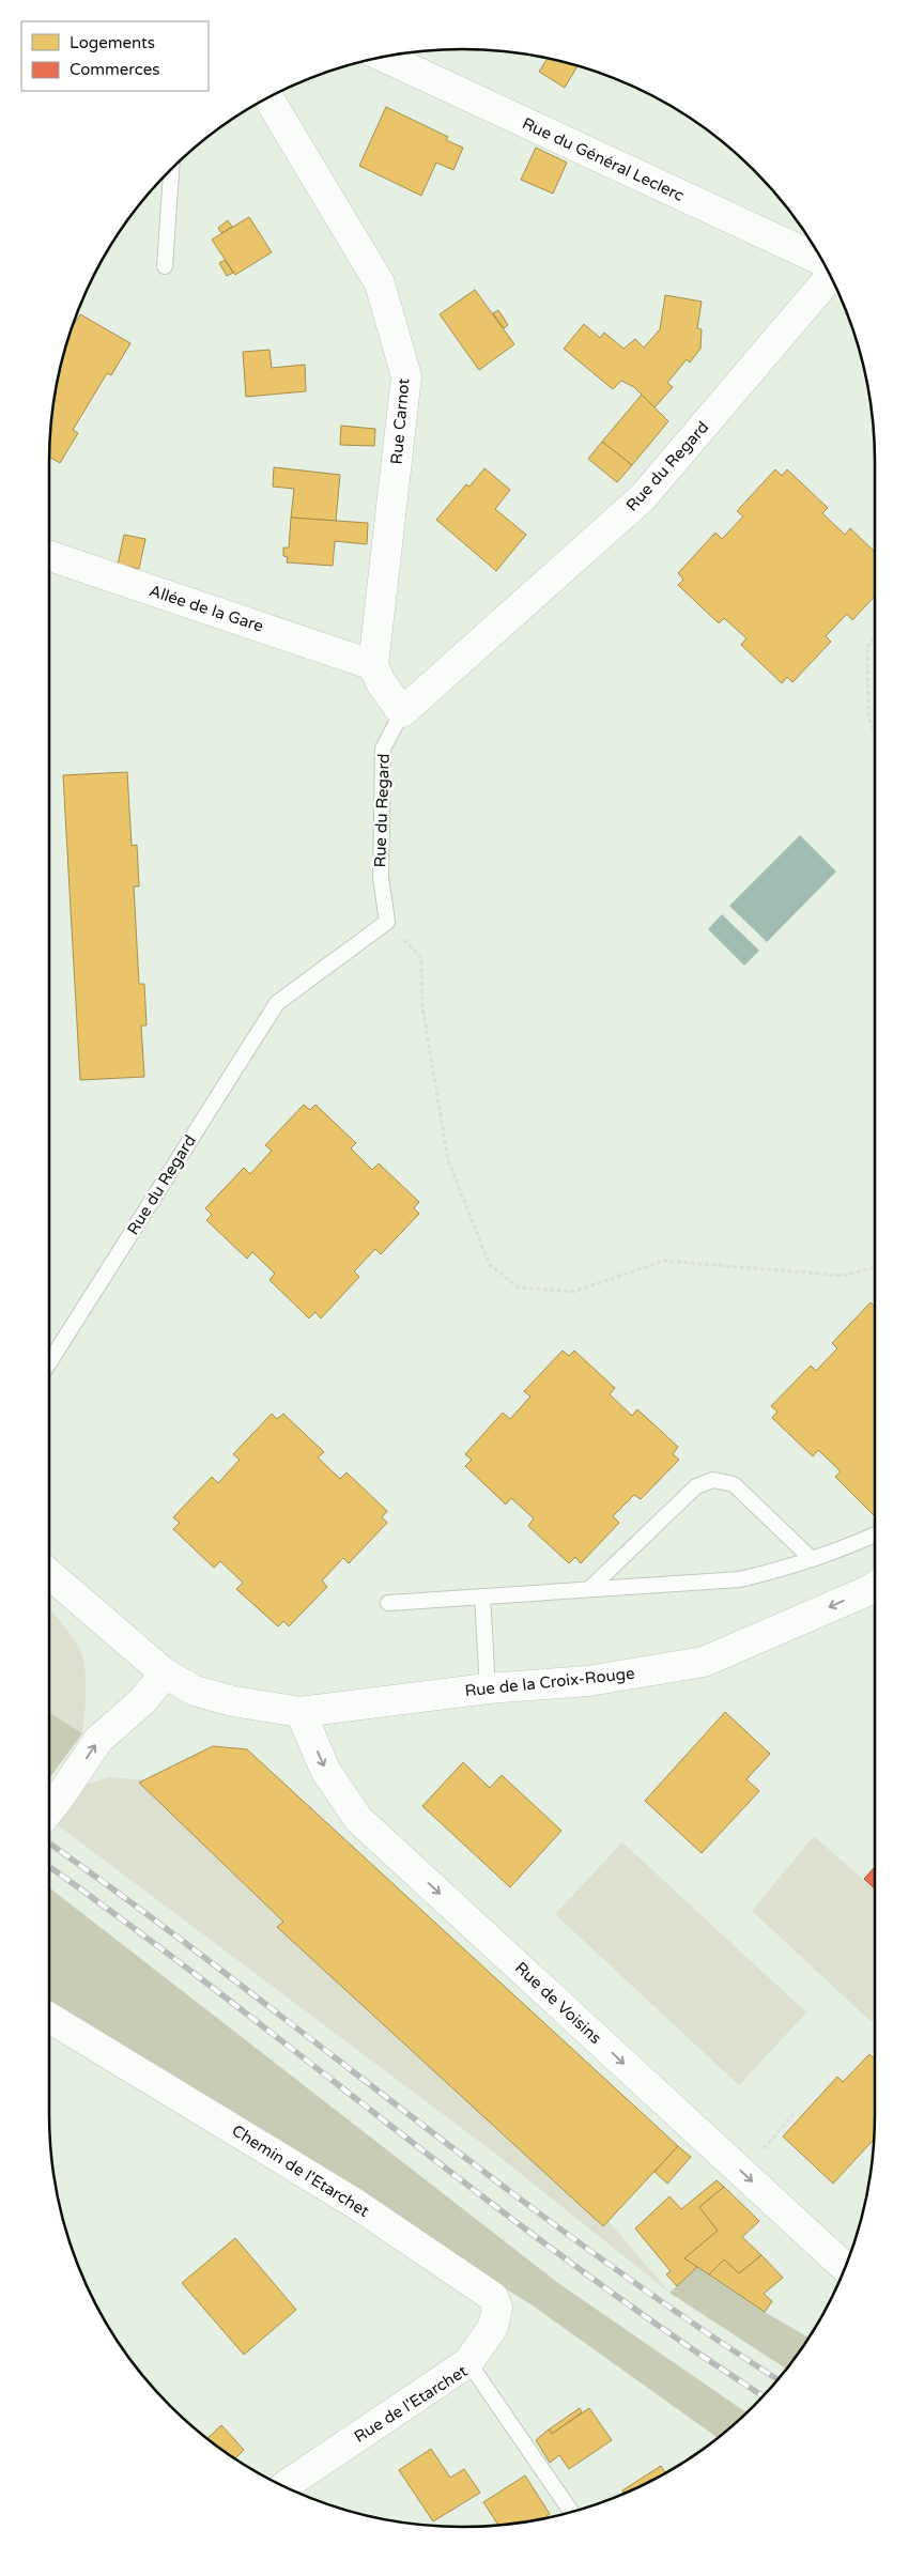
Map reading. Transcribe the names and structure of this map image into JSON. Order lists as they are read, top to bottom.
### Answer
{
  "streets": {
    "street": [
      "Rue du Général Leclerc",
      "Rue Carnot",
      "Rue du Regard",
      "Allée de la Gare",
      "Rue de la Croix-Rouge",
      "Rue de Voisins",
      "Chemin de l'Etarchet",
      "Rue de l'Etarchet"
    ]
  },
  "crossings": [
    ["Rue Carnot", "Allée de la Gare"],
    ["Rue de la Croix-Rouge", "Rue de Voisins"],
    ["Chemin de l'Etarchet", "Rue de l'Etarchet"]
  ],
  "one_way": ["Rue de la Croix-Rouge", "Rue de Voisins"],
  "legend": ["Logements", "Commerces"]
}
